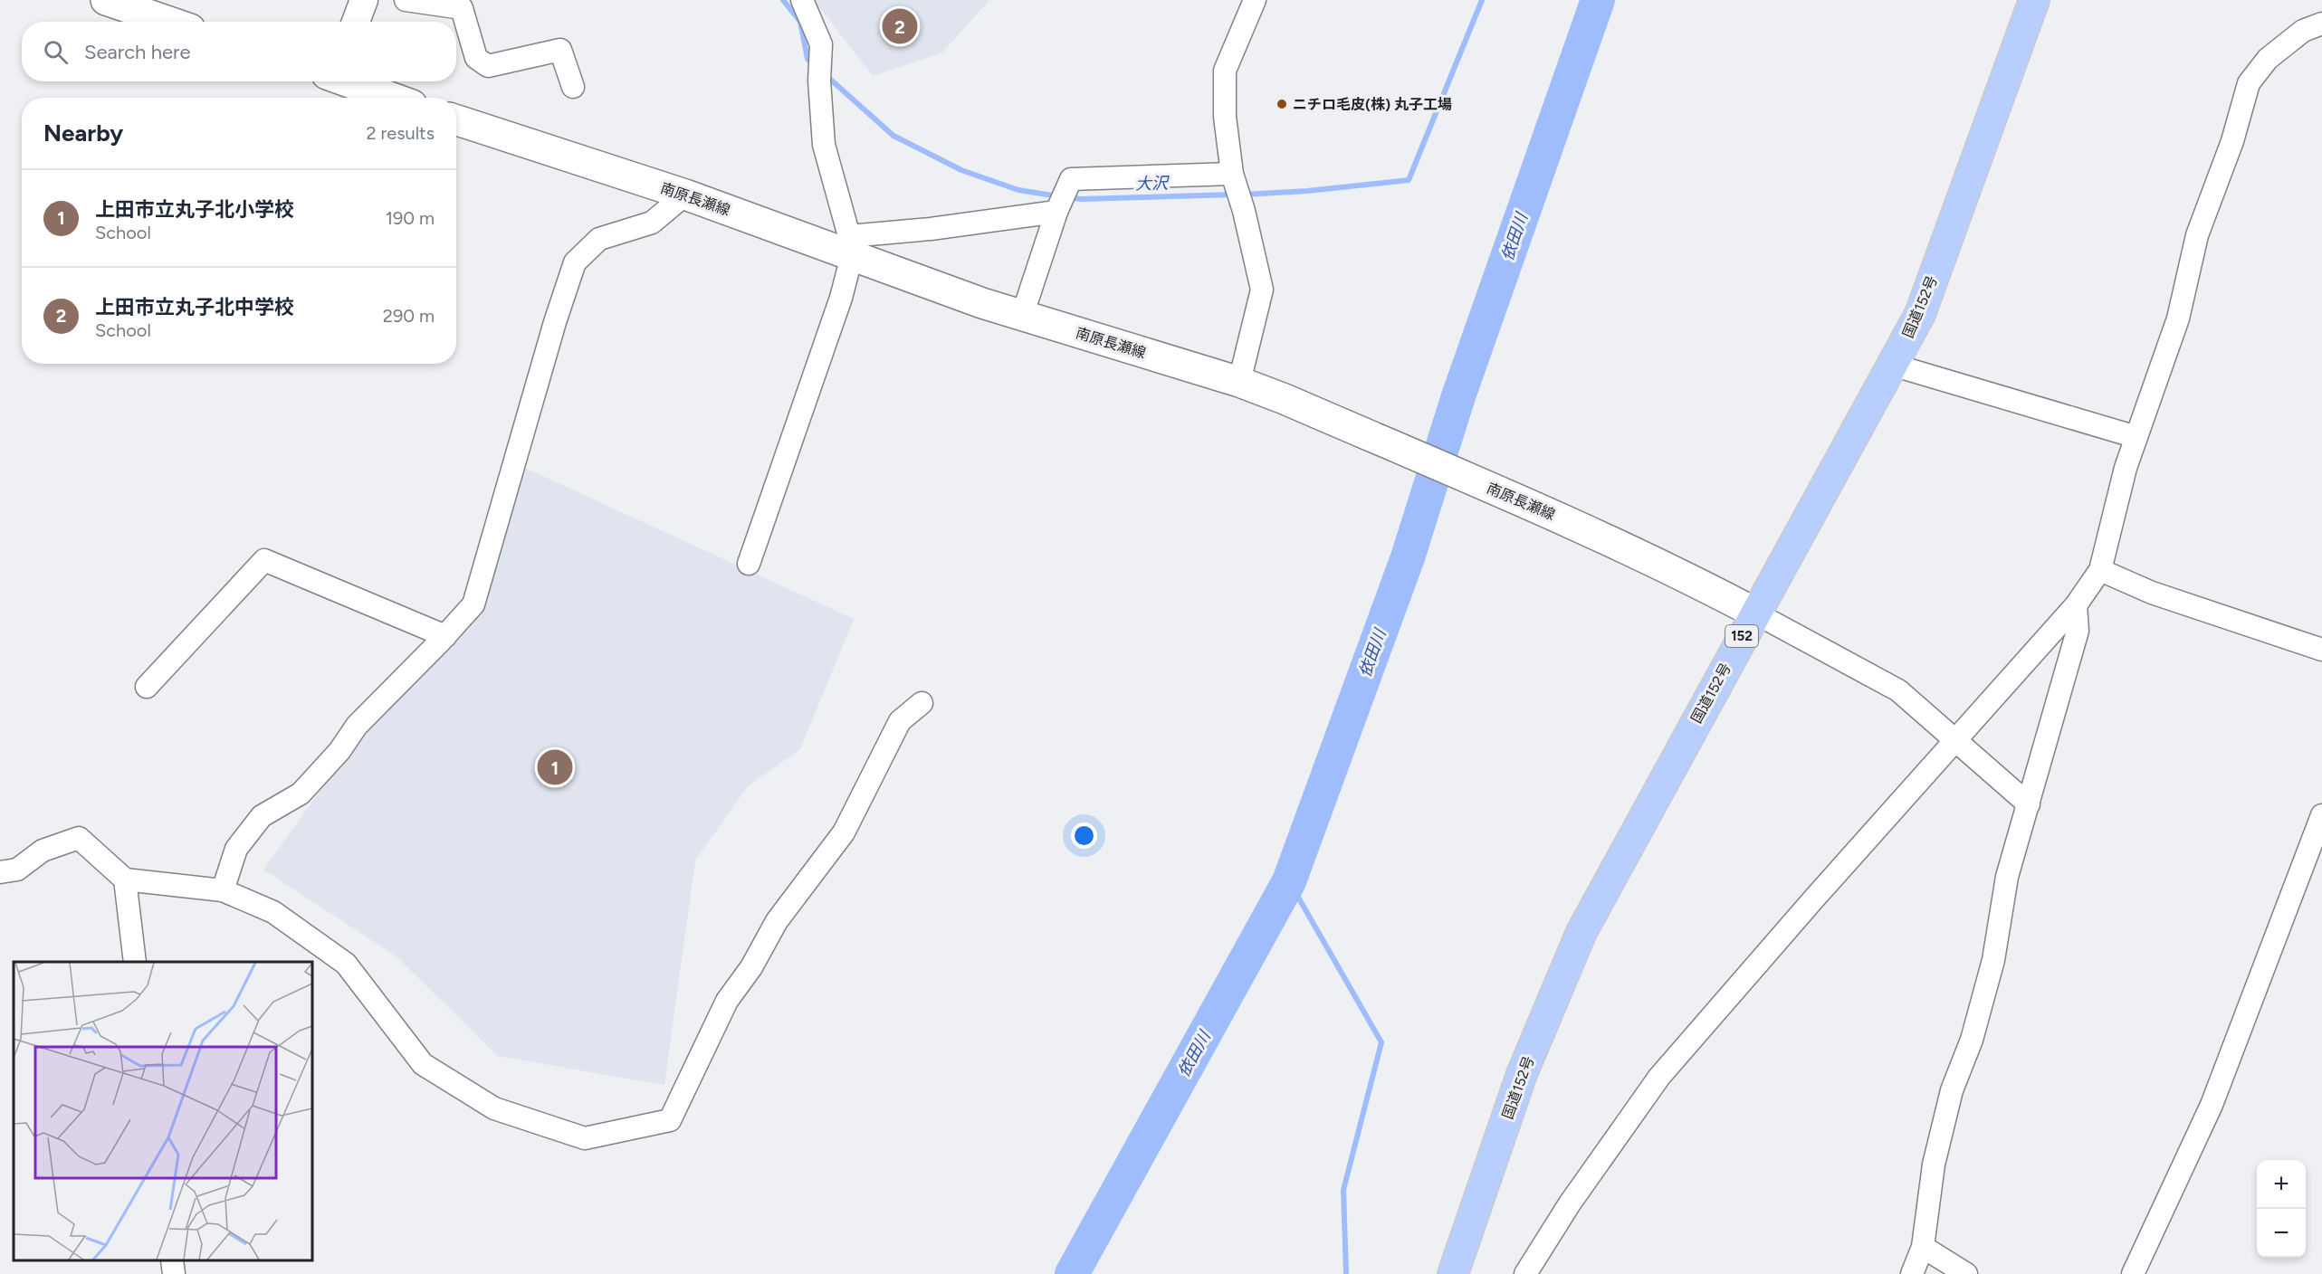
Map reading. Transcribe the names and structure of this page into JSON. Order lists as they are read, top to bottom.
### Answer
{
  "streets": {
    "highway": ["国道152号", "152"],
    "main road": ["南原長瀬線"]
  },
  "crossings": [
    ["南原長瀬線", "国道152号"]
  ],
  "water": ["大沢", "依田川"],
  "places": ["ニチロ毛皮(株) 丸子工場"],
  "page": {
    "pins": ["2", "1"],
    "search": "Search here",
    "heading": ["Nearby", "2 results"],
    "list": [
      {
        "mark": "1",
        "name": "上田市立丸子北小学校",
        "note": "School",
        "value": "190 m"
      },
      {
        "mark": "2",
        "name": "上田市立丸子北中学校",
        "note": "School",
        "value": "290 m"
      }
    ],
    "map_buttons": ["+", "−"]
  }
}
